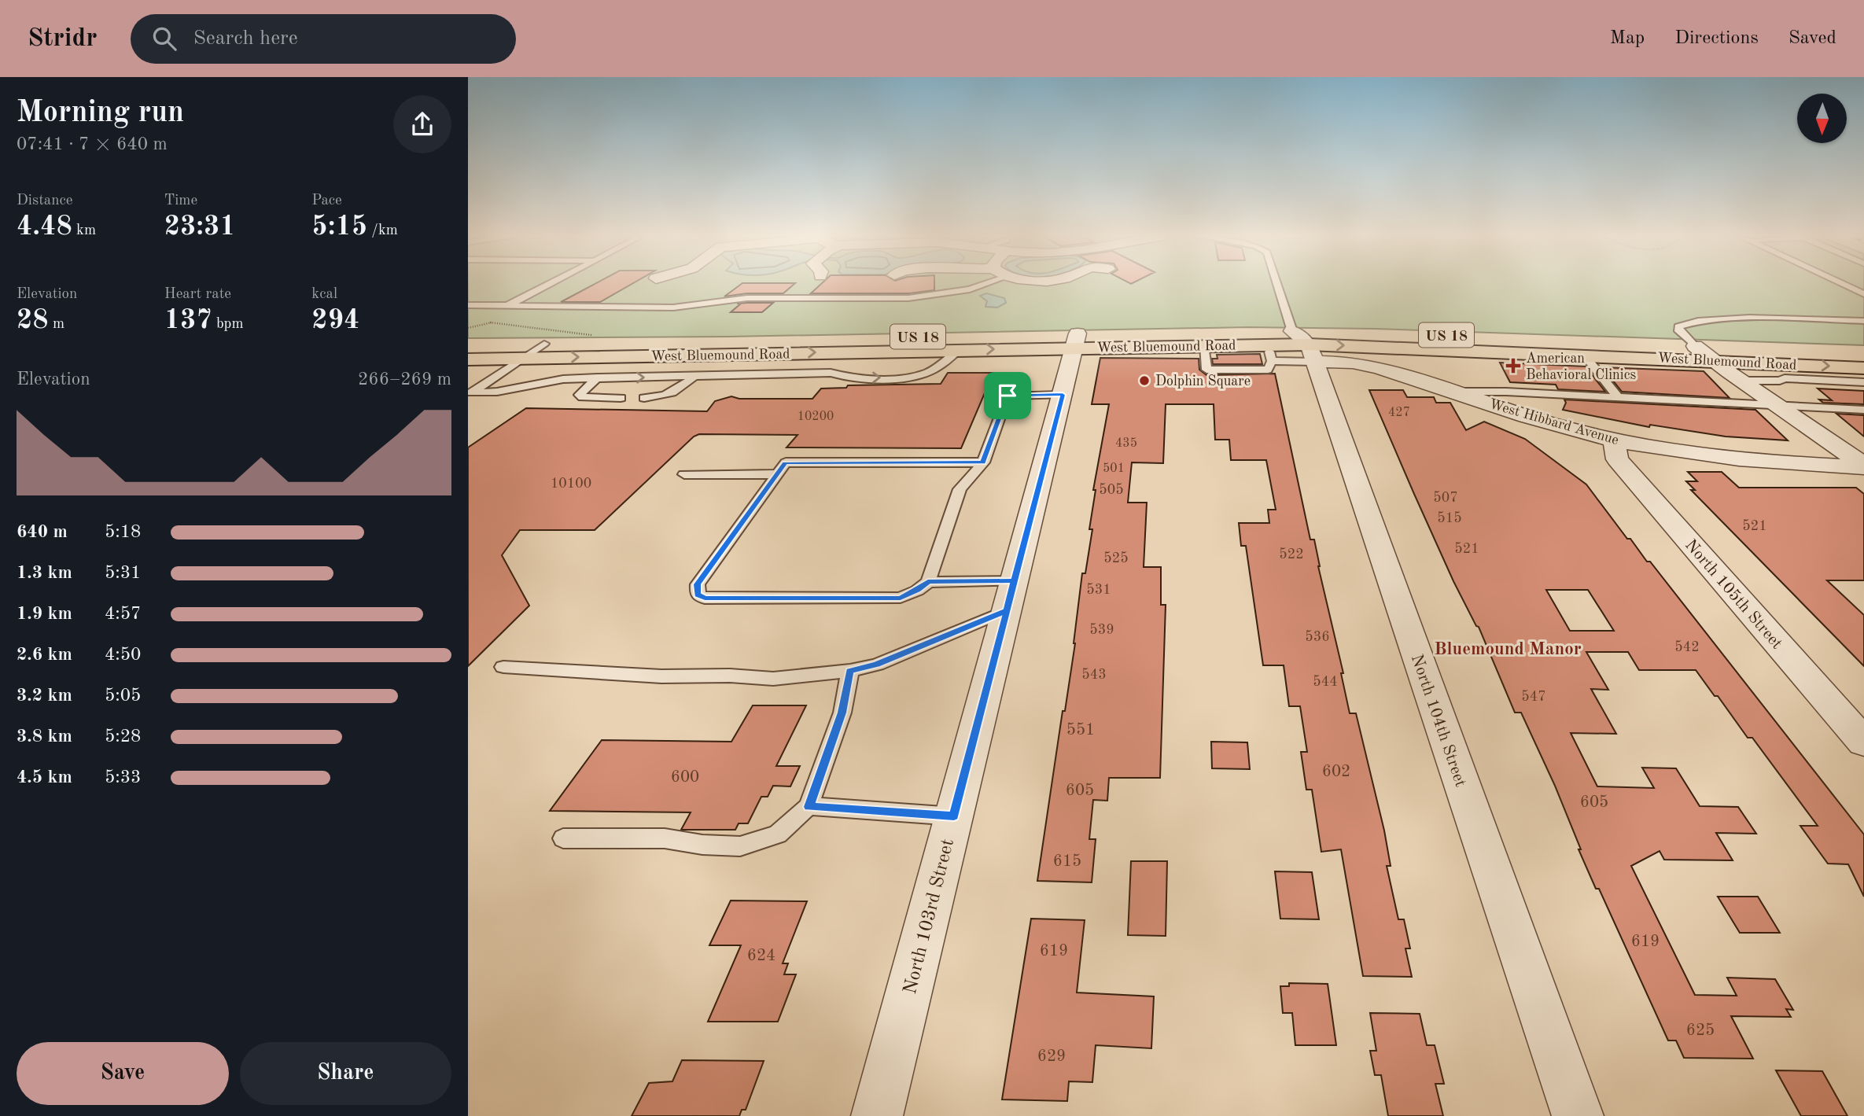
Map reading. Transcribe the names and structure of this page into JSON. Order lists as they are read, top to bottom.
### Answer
{
  "streets": {
    "main road": ["US 18", "West Bluemound Road"],
    "street": [
      "West Hibbard Avenue",
      "North 105th Street",
      "North 104th Street",
      "North 103rd Street"
    ]
  },
  "crossings": [
    ["West Bluemound Road", "West Hibbard Avenue"],
    ["West Bluemound Road", "North 104th Street"],
    ["West Bluemound Road", "North 103rd Street"],
    ["West Hibbard Avenue", "North 105th Street"],
    ["West Hibbard Avenue", "North 104th Street"]
  ],
  "districts": ["Bluemound Manor"],
  "places": {
    "health": ["American Behavioral Clinics"],
    "other": ["Dolphin Square"]
  },
  "house_numbers": [
    "427",
    "10200",
    "435",
    "501",
    "10100",
    "505",
    "507",
    "515",
    "521",
    "521",
    "522",
    "525",
    "531",
    "539",
    "536",
    "542",
    "543",
    "544",
    "547",
    "551",
    "602",
    "600",
    "605",
    "605",
    "615",
    "619",
    "619",
    "624",
    "625",
    "629"
  ],
  "north": "bottom",
  "page": {
    "header": "Stridr",
    "search": "Search here",
    "nav": ["Map", "Directions", "Saved"],
    "heading": ["Morning run", "07:41 · 7 × 640 m"],
    "stats": [
      ["Distance", "4.48 km"],
      ["Time", "23:31"],
      ["Pace", "5:15 /km"],
      ["Elevation", "28 m"],
      ["Heart rate", "137 bpm"],
      ["kcal", "294"]
    ],
    "chart": ["Elevation", "266–269 m"],
    "list": [
      {
        "name": "640 m",
        "note": "5:18"
      },
      {
        "name": "1.3 km",
        "note": "5:31"
      },
      {
        "name": "1.9 km",
        "note": "4:57"
      },
      {
        "name": "2.6 km",
        "note": "4:50"
      },
      {
        "name": "3.2 km",
        "note": "5:05"
      },
      {
        "name": "3.8 km",
        "note": "5:28"
      },
      {
        "name": "4.5 km",
        "note": "5:33"
      }
    ],
    "buttons": ["Save", "Share"]
  }
}
